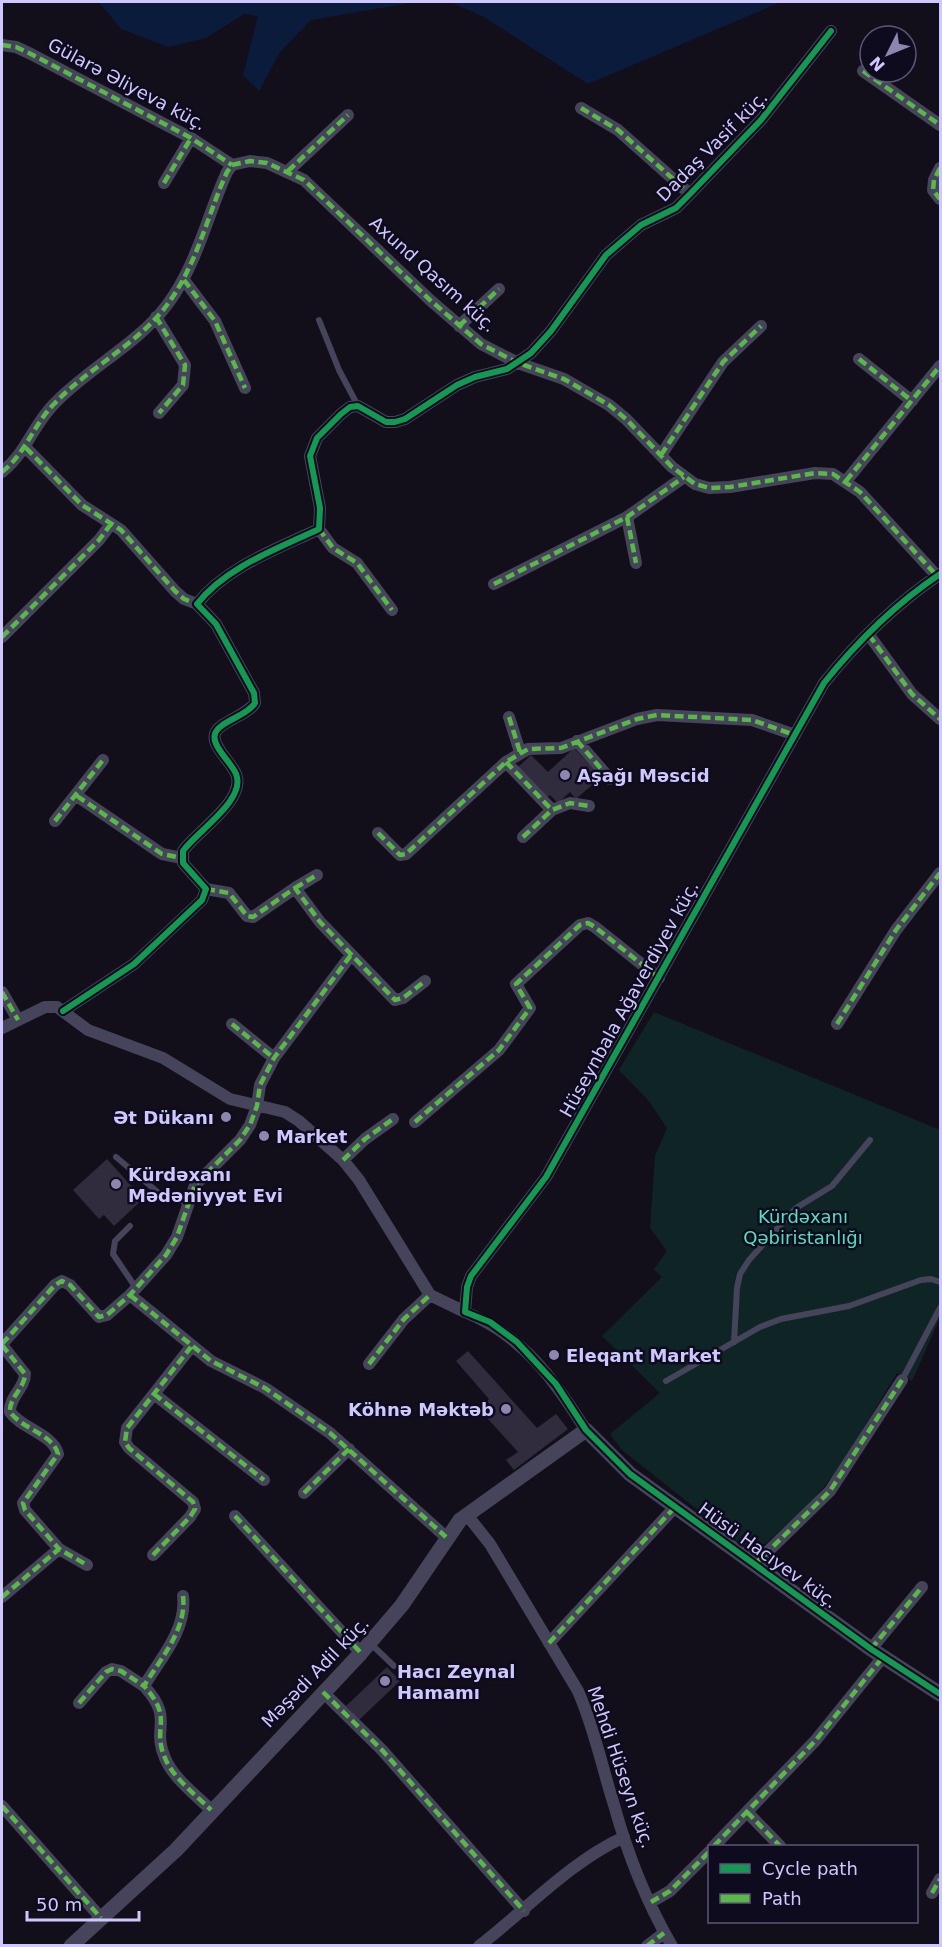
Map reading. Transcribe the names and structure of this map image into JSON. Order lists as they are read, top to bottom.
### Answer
{
  "streets": {
    "street": [
      "Gülarə Əliyeva küç.",
      "Dadaş Vasif küç.",
      "Axund Qasım küç.",
      "Hüseynbala Ağaverdiyev küç.",
      "Hüsü Hacıyev küç.",
      "Məşədi Adil küç.",
      "Mehdi Hüseyn küç."
    ]
  },
  "crossings": [
    ["Gülarə Əliyeva küç.", "Axund Qasım küç."],
    ["Dadaş Vasif küç.", "Axund Qasım küç."],
    ["Axund Qasım küç.", "Hüseynbala Ağaverdiyev küç."],
    ["Hüsü Hacıyev küç.", "Məşədi Adil küç."],
    ["Məşədi Adil küç.", "Mehdi Hüseyn küç."]
  ],
  "parks": ["Kürdəxanı Qəbiristanlığı"],
  "places": [
    "Aşağı Məscid",
    "Ət Dükanı",
    "Market",
    "Kürdəxanı Mədəniyyət Evi",
    "Eleqant Market",
    "Köhnə Məktəb",
    "Hacı Zeynal Hamamı"
  ],
  "legend": ["Cycle path", "Path"],
  "scale_bar": "50 m",
  "north": "bottom left"
}
